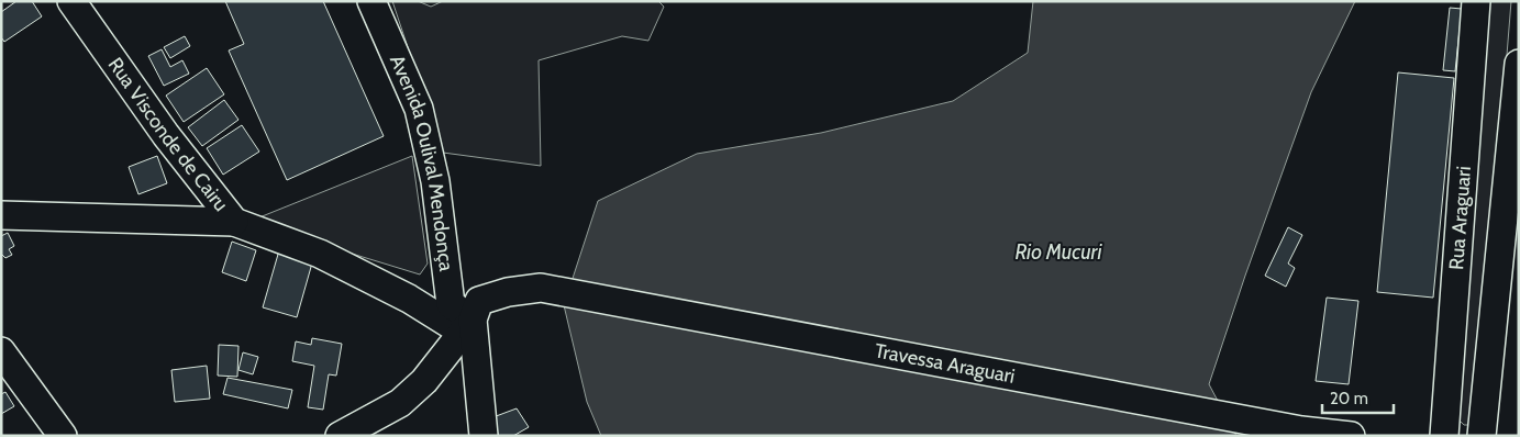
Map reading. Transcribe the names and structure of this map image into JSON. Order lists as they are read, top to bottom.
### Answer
{
  "streets": {
    "street": [
      "Rua Visconde de Cairu",
      "Avenida Oulival Mendonça",
      "Rua Araguari",
      "Travessa Araguari"
    ]
  },
  "crossings": [
    ["Rua Visconde de Cairu", "Avenida Oulival Mendonça"],
    ["Rua Visconde de Cairu", "Travessa Araguari"],
    ["Avenida Oulival Mendonça", "Travessa Araguari"]
  ],
  "water": ["Rio Mucuri"],
  "scale_bar": "20 m"
}
